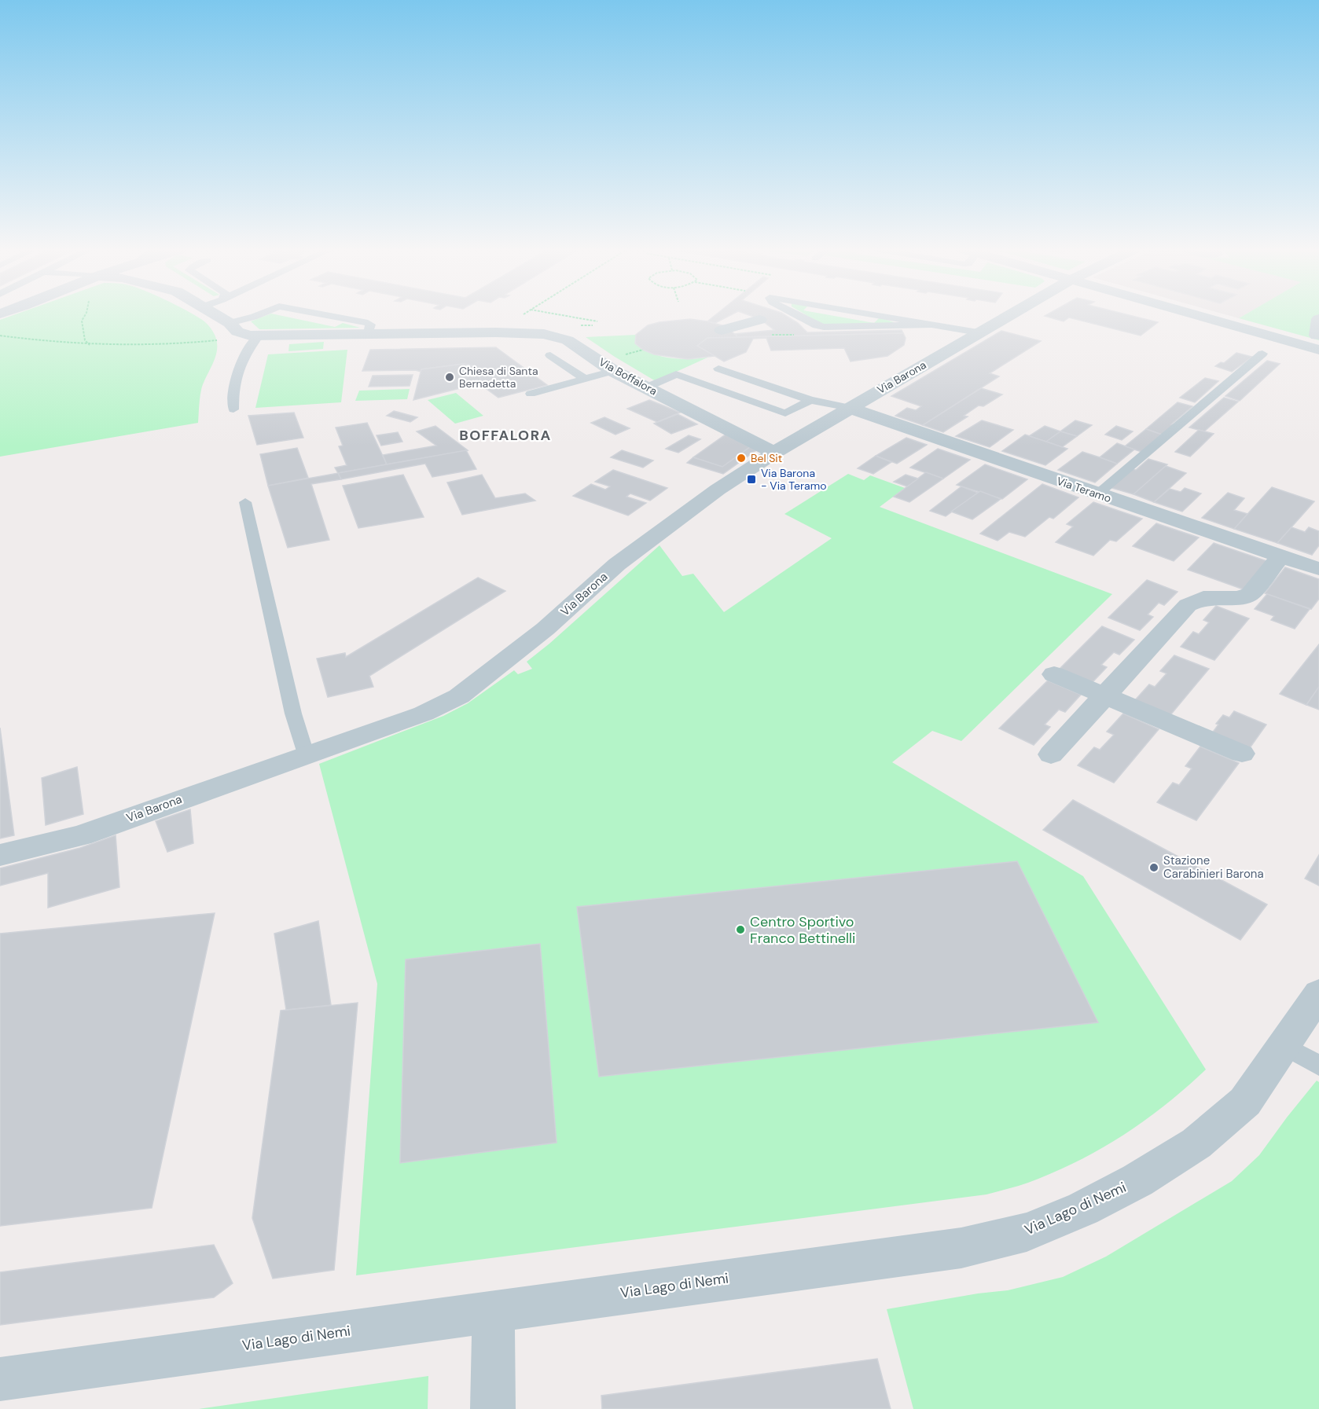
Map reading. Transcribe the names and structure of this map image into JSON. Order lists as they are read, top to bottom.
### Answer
{
  "streets": {
    "street": [
      "Via Boffalora",
      "Via Barona",
      "Via Teramo",
      "Via Lago di Nemi"
    ]
  },
  "crossings": [
    ["Via Boffalora", "Via Barona"],
    ["Via Barona", "Via Teramo"]
  ],
  "districts": ["BOFFALORA"],
  "places": {
    "other": [
      "Chiesa di Santa Bernadetta",
      "Bel Sit",
      "Stazione Carabinieri Barona",
      "Centro Sportivo Franco Bettinelli"
    ],
    "transit": ["Via Barona - Via Teramo"]
  }
}
